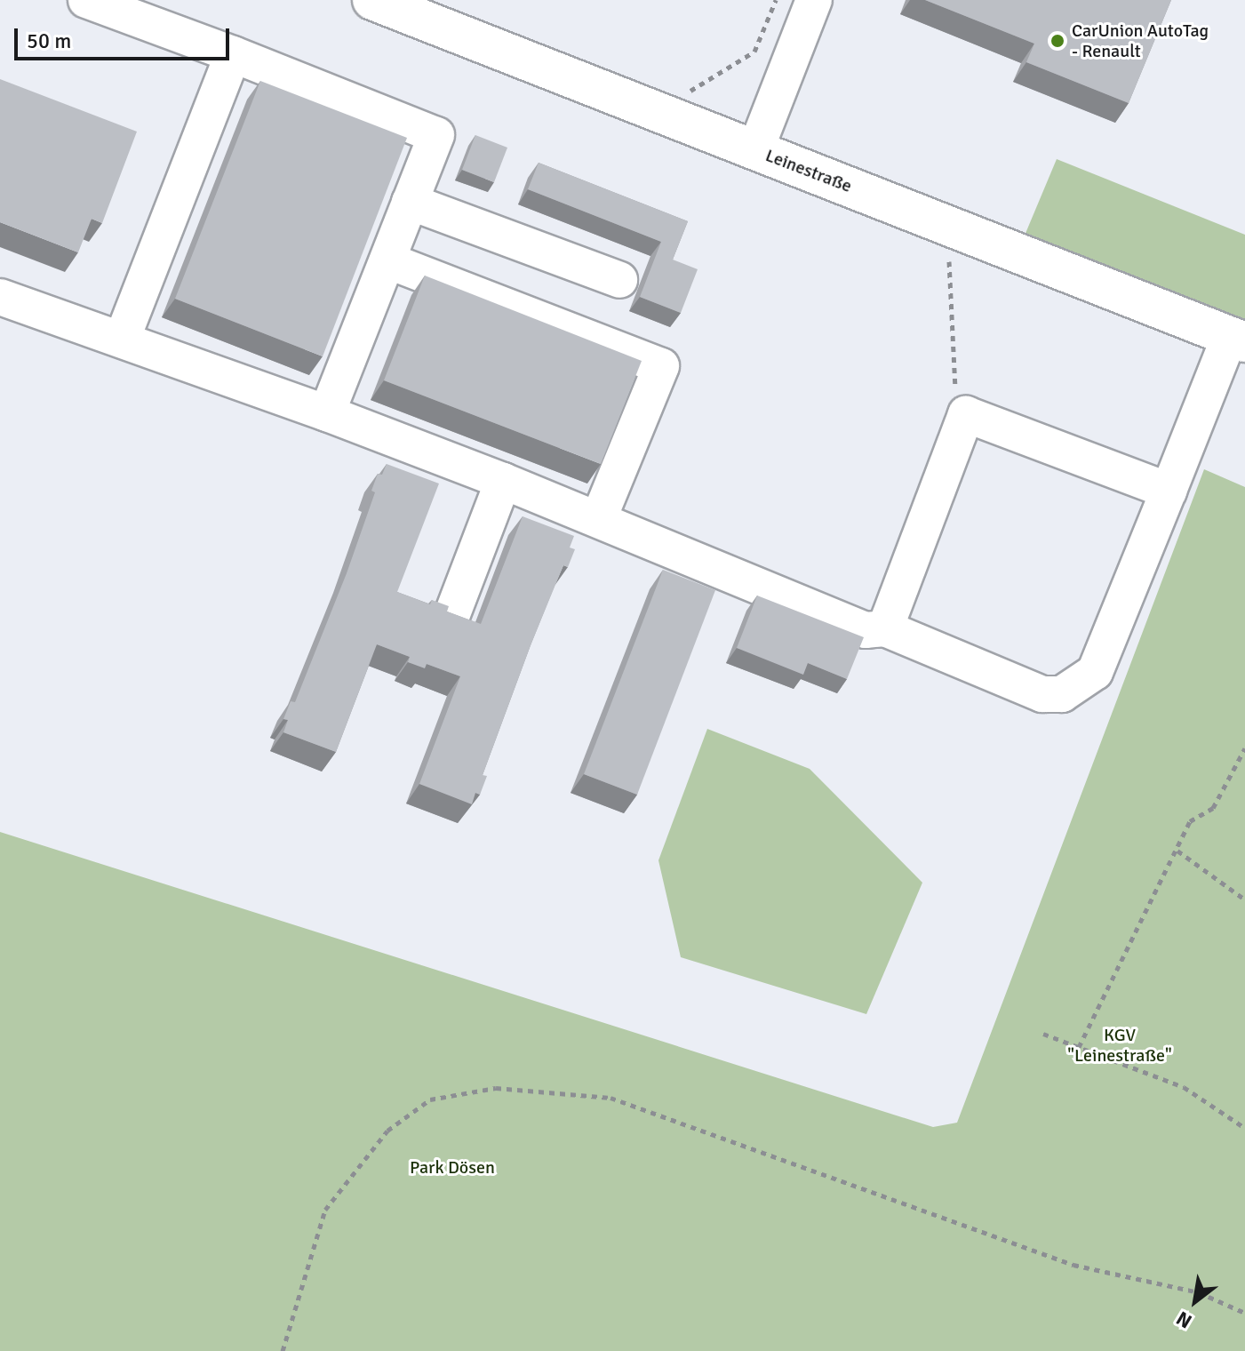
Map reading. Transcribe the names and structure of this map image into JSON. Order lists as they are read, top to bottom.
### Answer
{
  "streets": {
    "main road": ["Leinestraße"]
  },
  "parks": ["KGV \"Leinestraße\"", "Park Dösen"],
  "places": ["CarUnion AutoTag - Renault"],
  "scale_bar": "50 m",
  "north": "bottom left"
}
